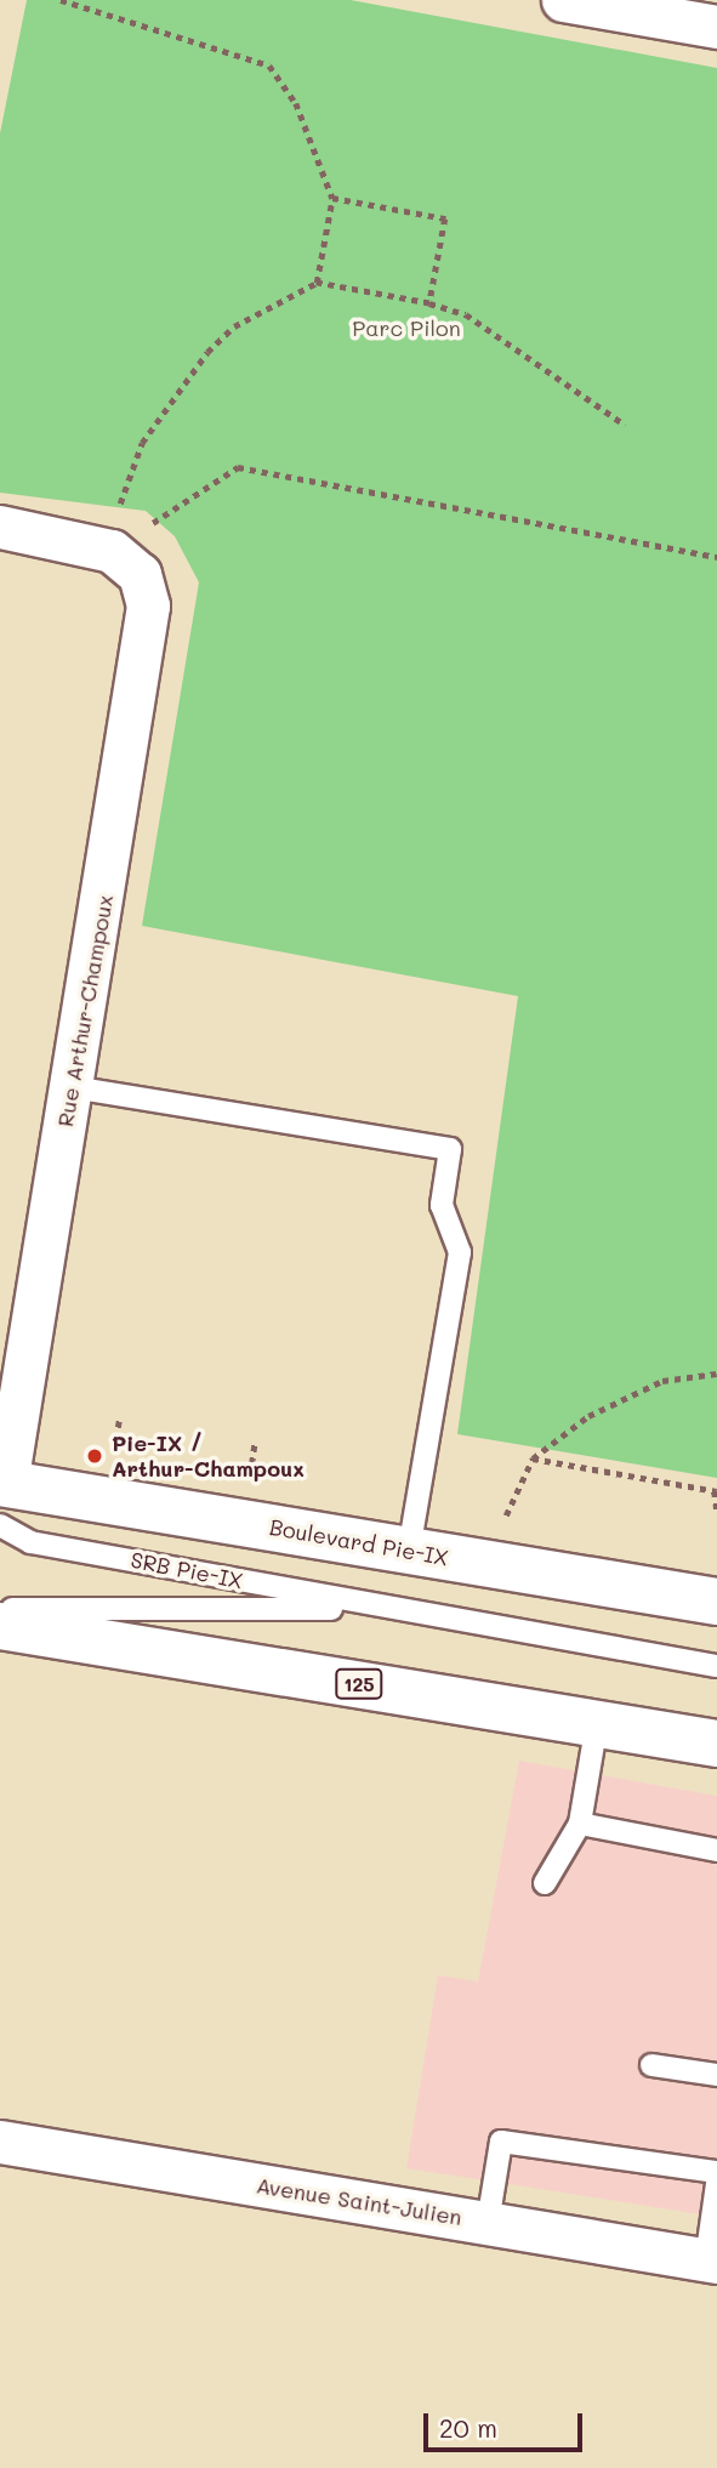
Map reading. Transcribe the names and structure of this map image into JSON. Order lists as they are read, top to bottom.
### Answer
{
  "streets": {
    "main road": ["Boulevard Pie-IX", "125"],
    "street": ["Rue Arthur-Champoux", "Avenue Saint-Julien"],
    "lane": ["SRB Pie-IX"]
  },
  "crossings": [
    ["Rue Arthur-Champoux", "Boulevard Pie-IX"],
    ["Rue Arthur-Champoux", "SRB Pie-IX"],
    ["Boulevard Pie-IX", "SRB Pie-IX"]
  ],
  "parks": ["Parc Pilon"],
  "places": ["Pie-IX / Arthur-Champoux"],
  "scale_bar": "20 m"
}
